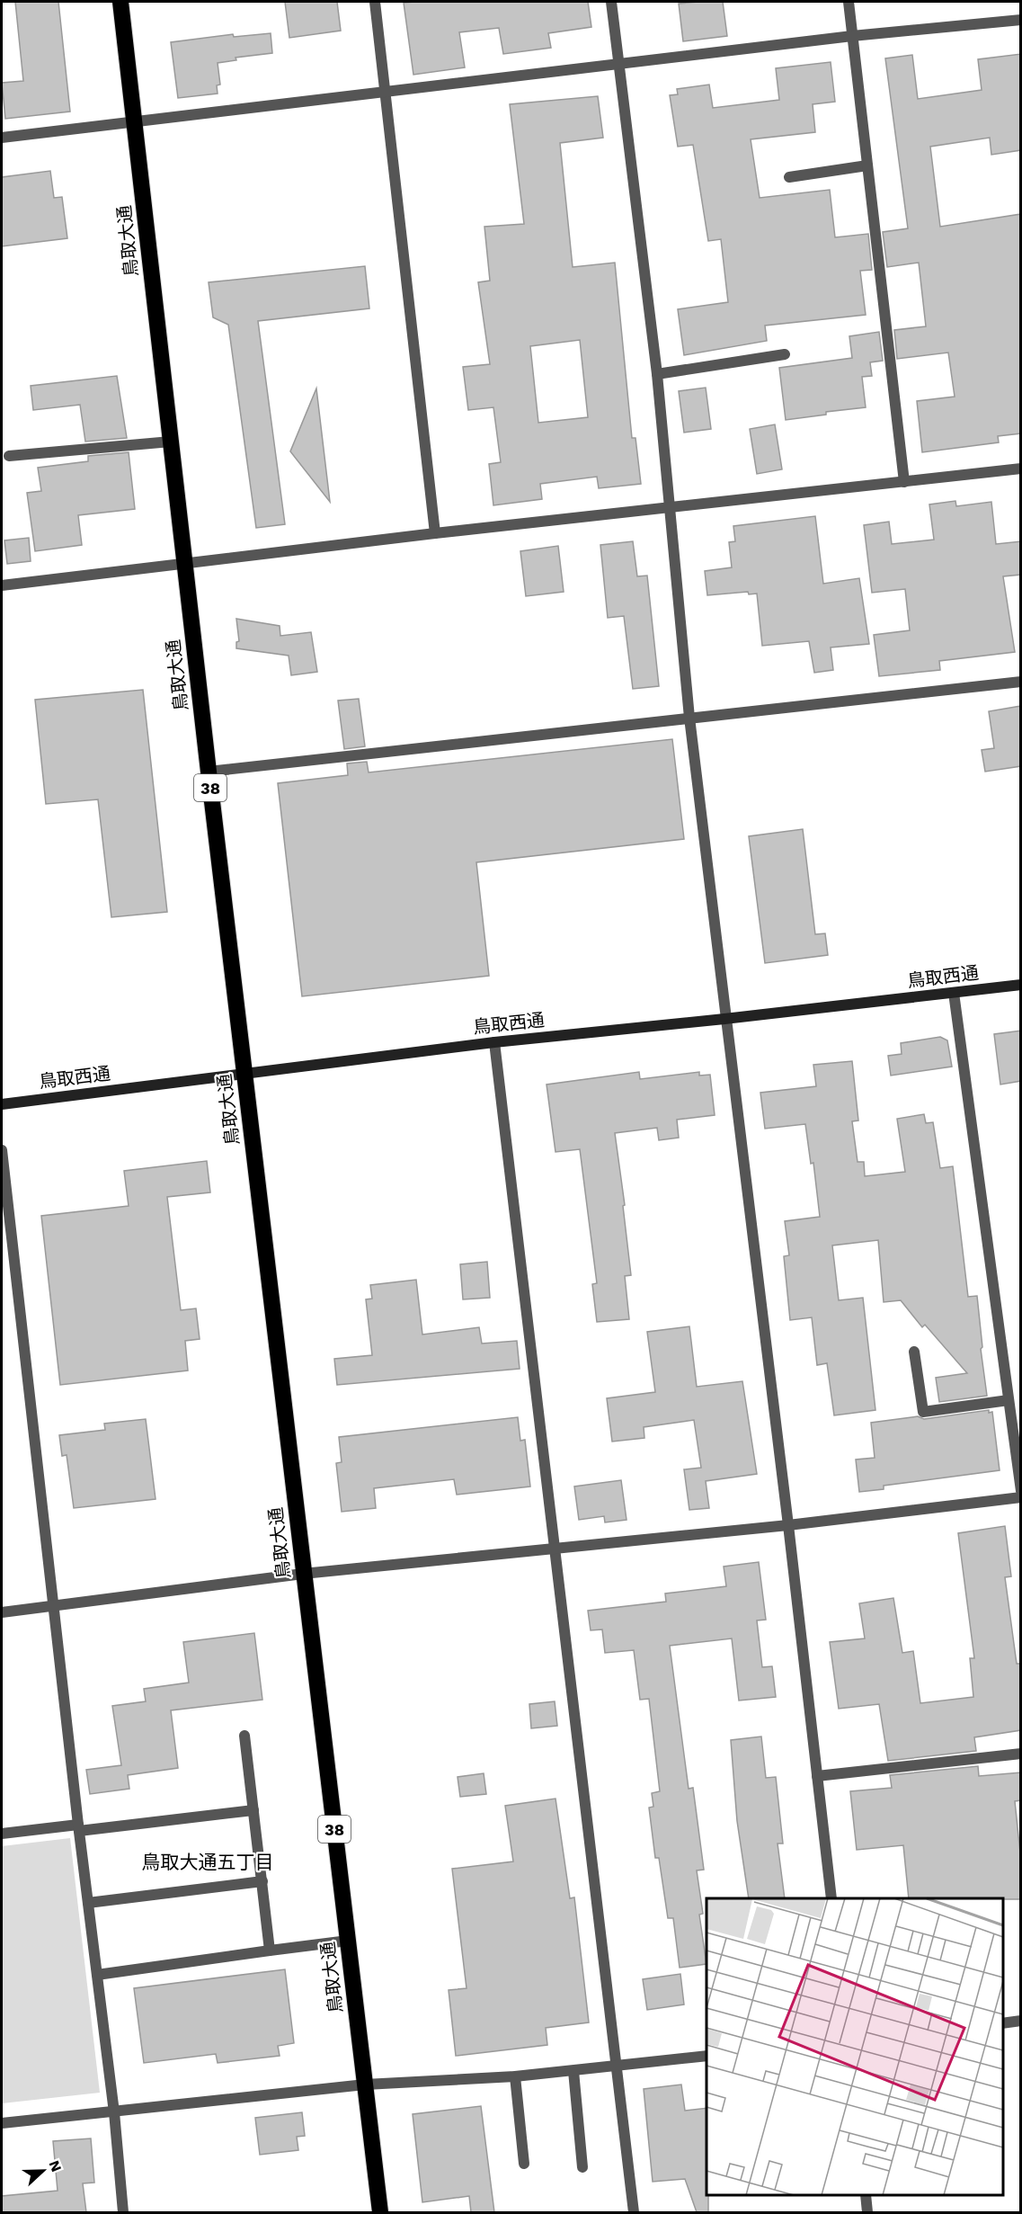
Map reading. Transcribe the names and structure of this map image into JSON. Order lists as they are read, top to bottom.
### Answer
{
  "streets": {
    "highway": ["鳥取大通", "38"],
    "street": ["鳥取西通"]
  },
  "crossings": [
    ["鳥取大通", "鳥取西通"]
  ],
  "districts": ["鳥取大通五丁目"],
  "north": "right"
}
